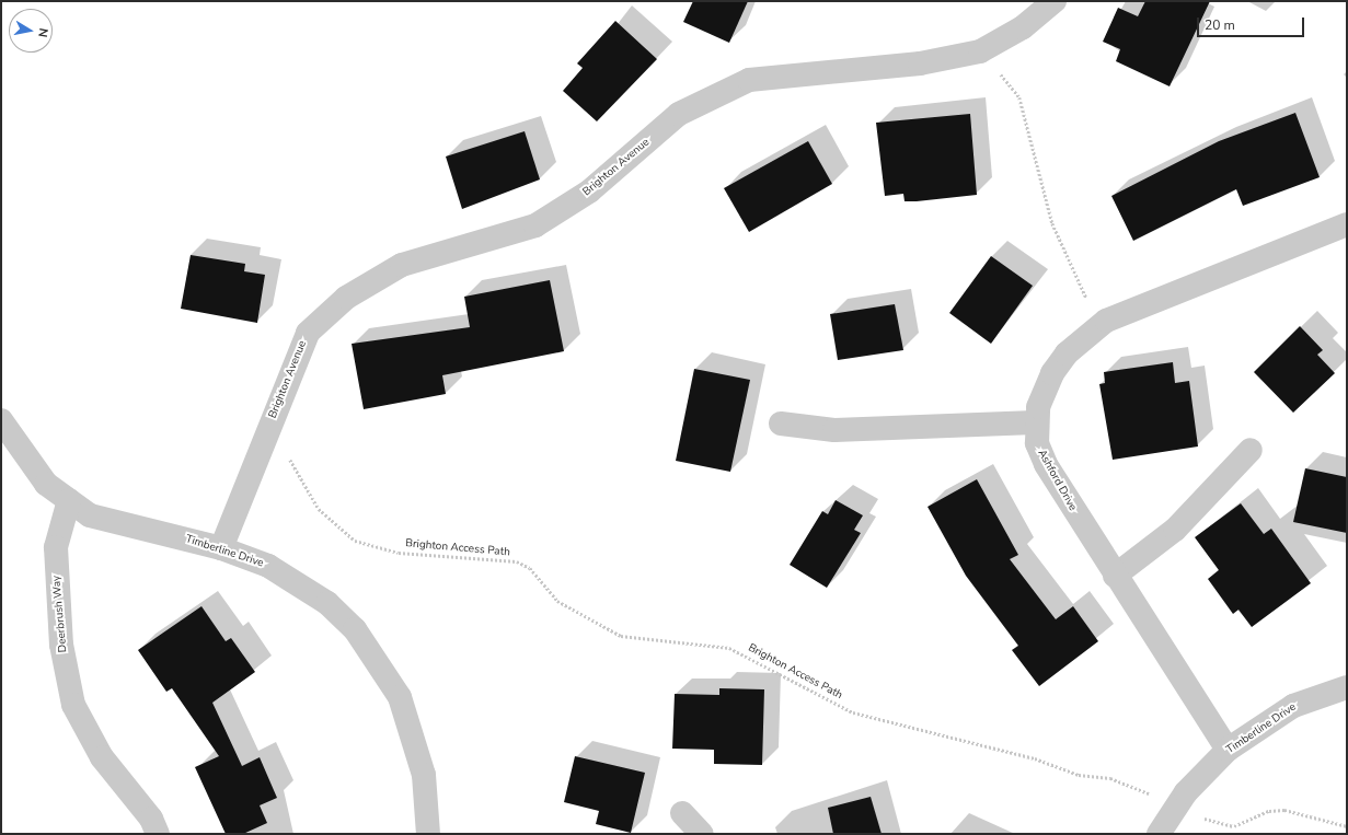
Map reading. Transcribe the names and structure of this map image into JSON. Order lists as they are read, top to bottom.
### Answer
{
  "streets": {
    "street": [
      "Brighton Avenue",
      "Ashford Drive",
      "Timberline Drive",
      "Deerbrush Way"
    ],
    "path": ["Brighton Access Path"]
  },
  "crossings": [
    ["Brighton Avenue", "Brighton Access Path"],
    ["Brighton Avenue", "Timberline Drive"],
    ["Ashford Drive", "Timberline Drive"],
    ["Brighton Access Path", "Timberline Drive"],
    ["Timberline Drive", "Deerbrush Way"]
  ],
  "scale_bar": "20 m",
  "north": "right"
}
